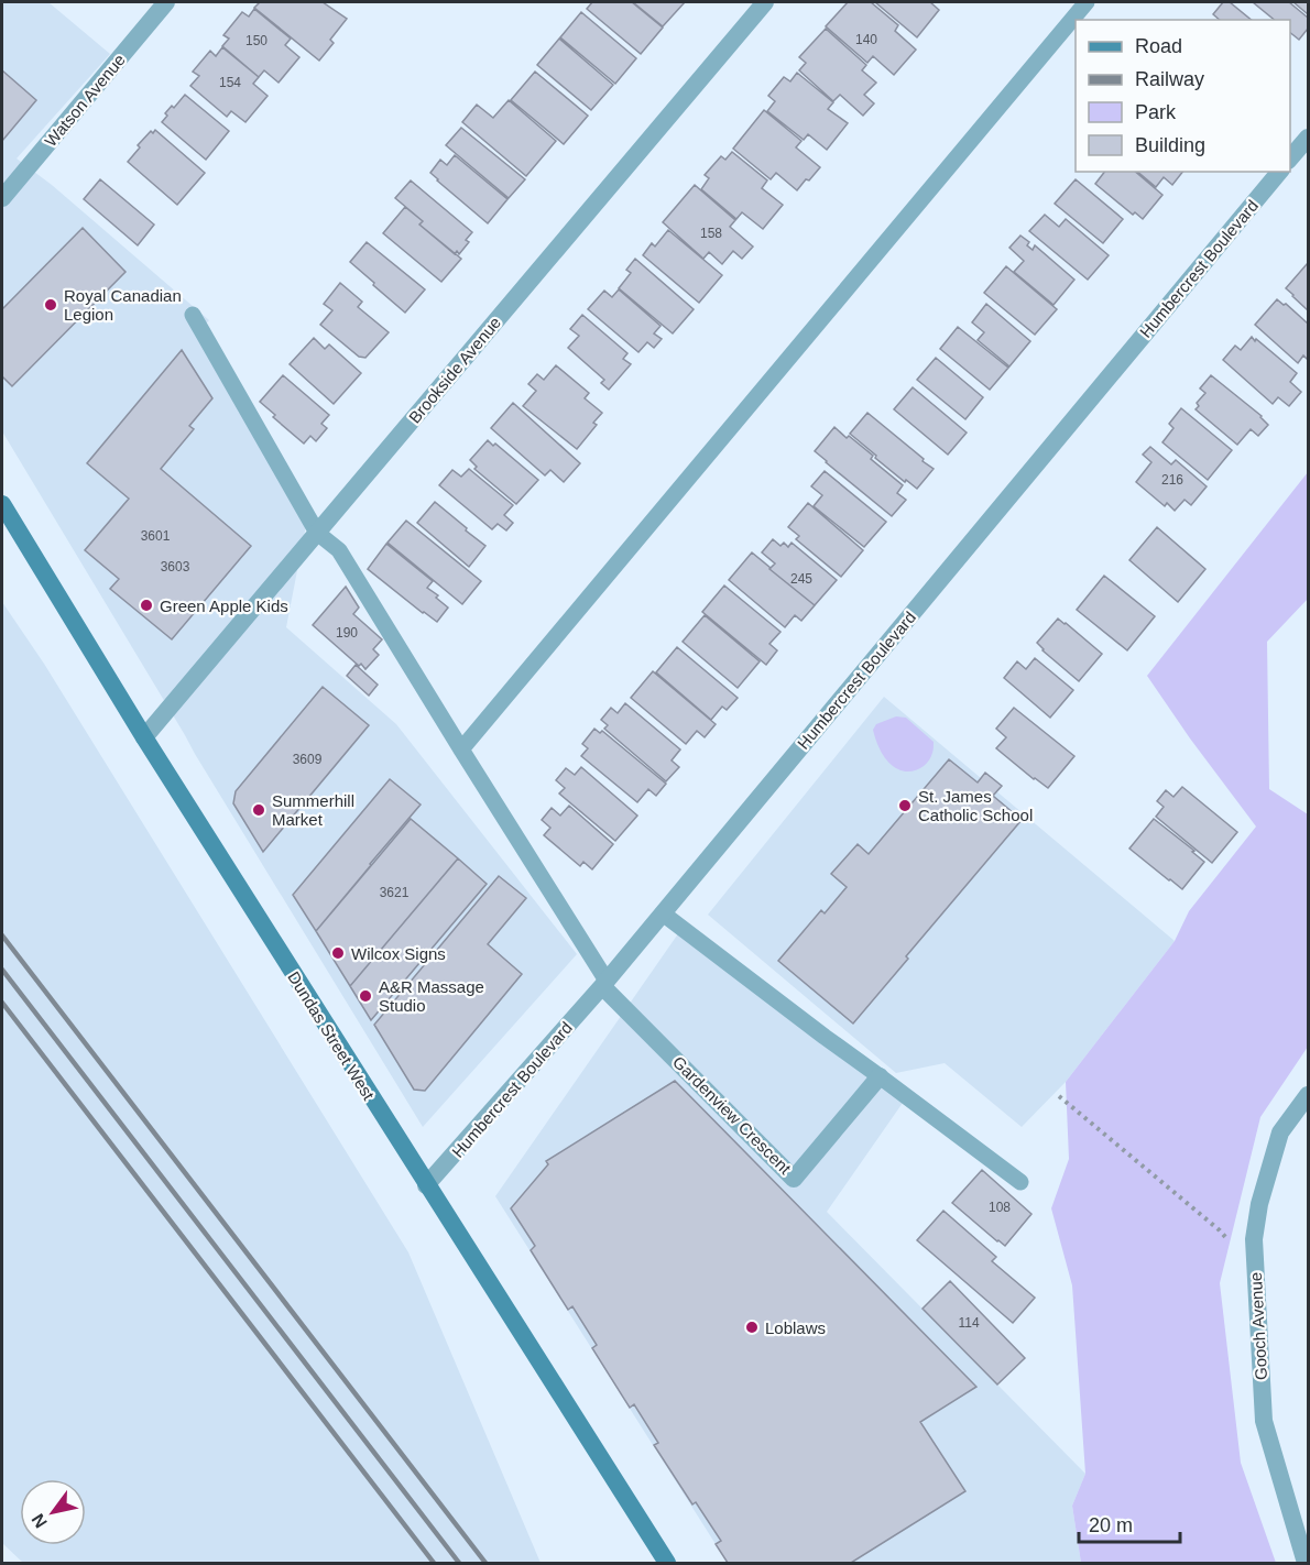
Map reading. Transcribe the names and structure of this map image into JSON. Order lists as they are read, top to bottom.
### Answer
{
  "streets": {
    "main road": ["Dundas Street West"],
    "street": [
      "Watson Avenue",
      "Humbercrest Boulevard",
      "Brookside Avenue",
      "Gardenview Crescent",
      "Gooch Avenue"
    ]
  },
  "crossings": [
    ["Humbercrest Boulevard", "Dundas Street West"],
    ["Humbercrest Boulevard", "Gardenview Crescent"],
    ["Brookside Avenue", "Dundas Street West"]
  ],
  "places": [
    "Royal Canadian Legion",
    "Green Apple Kids",
    "St. James Catholic School",
    "Summerhill Market",
    "Wilcox Signs",
    "A&R Massage Studio",
    "Loblaws"
  ],
  "house_numbers": [
    "140",
    "150",
    "154",
    "158",
    "216",
    "3601",
    "3603",
    "245",
    "190",
    "3609",
    "3621",
    "108",
    "114"
  ],
  "legend": [
    "Road",
    "Railway",
    "Park",
    "Building"
  ],
  "scale_bar": "20 m",
  "north": "bottom left"
}
